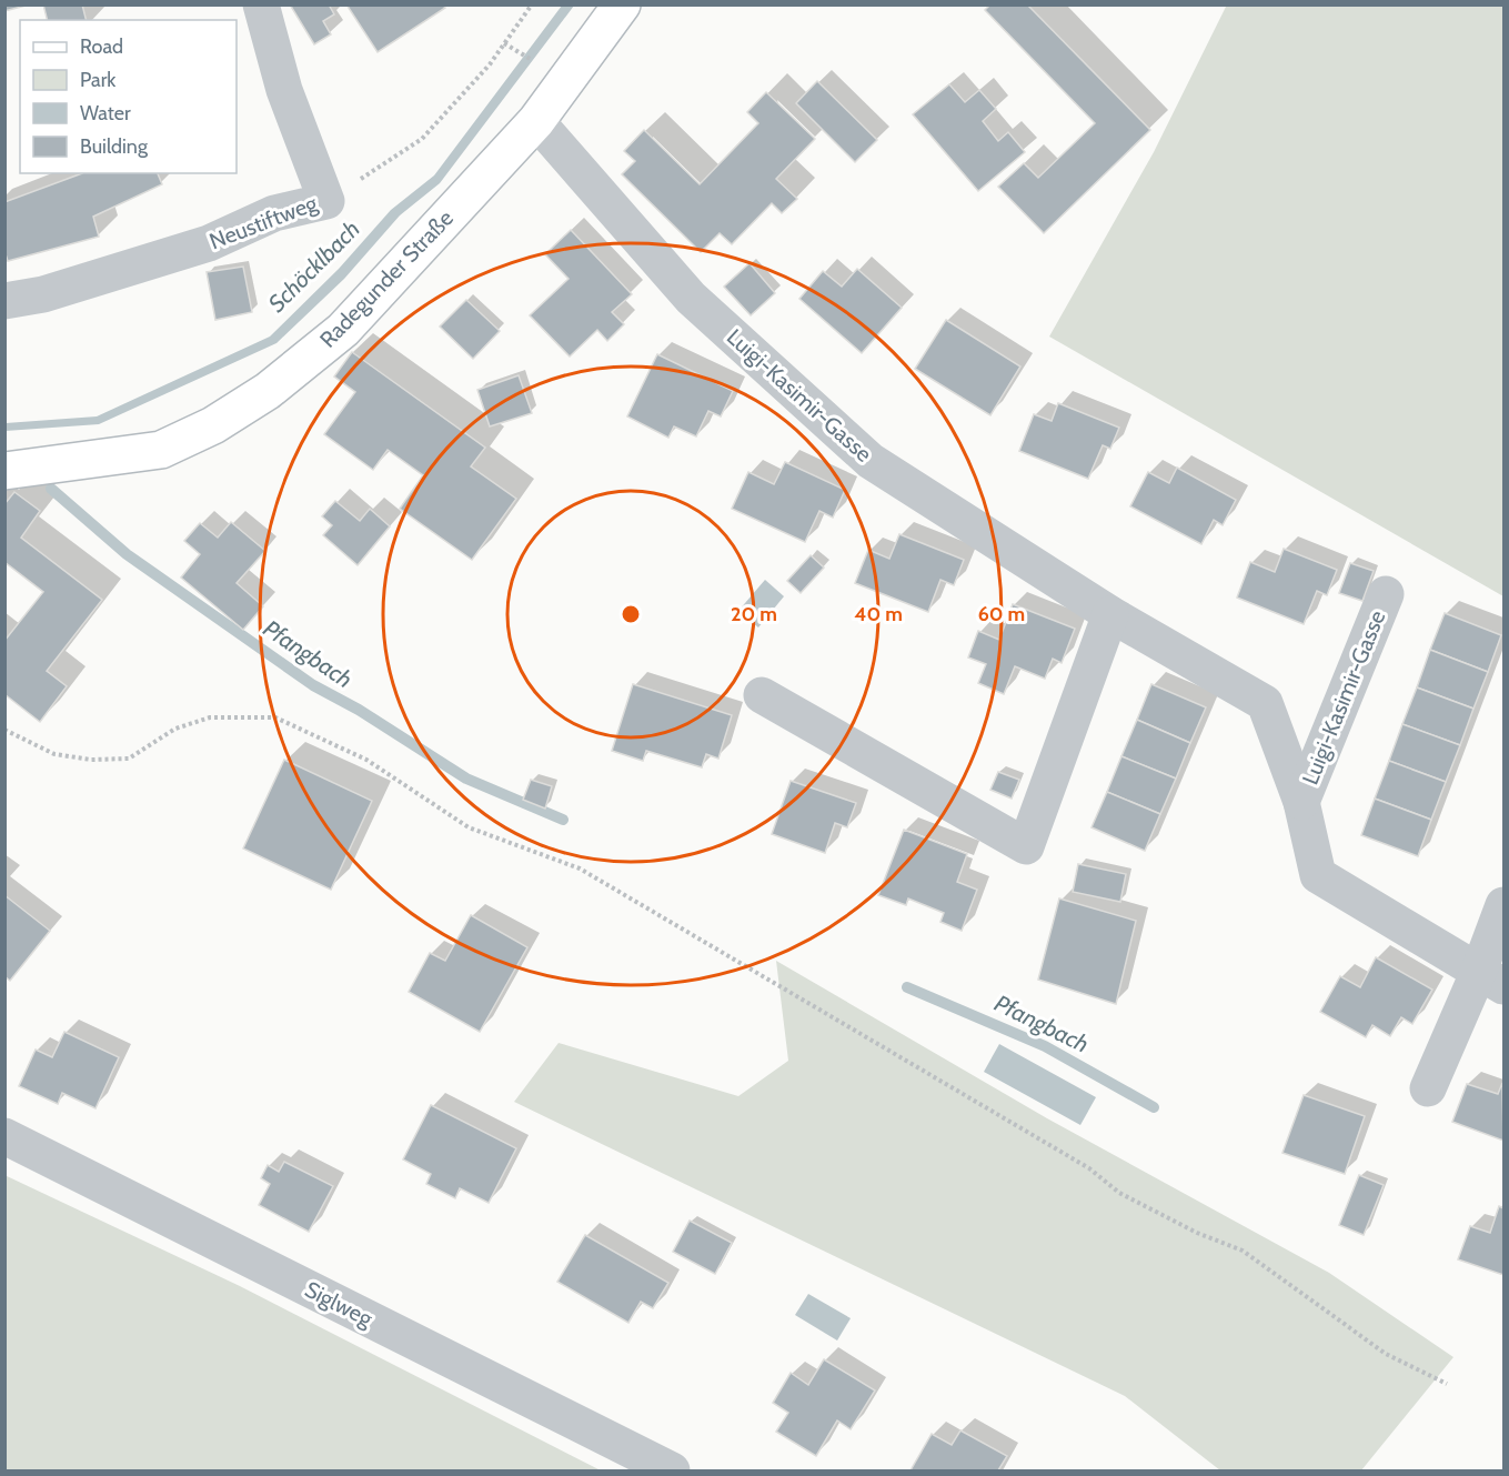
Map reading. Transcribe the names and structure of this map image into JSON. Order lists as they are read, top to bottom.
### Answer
{
  "streets": {
    "main road": ["Radegunder Straße"],
    "street": ["Neustiftweg", "Luigi-Kasimir-Gasse", "Siglweg"]
  },
  "crossings": [
    ["Radegunder Straße", "Luigi-Kasimir-Gasse"]
  ],
  "water": ["Schöcklbach", "Pfangbach"],
  "legend": [
    "Road",
    "Park",
    "Water",
    "Building"
  ],
  "rings": ["20 m", "40 m", "60 m"]
}
